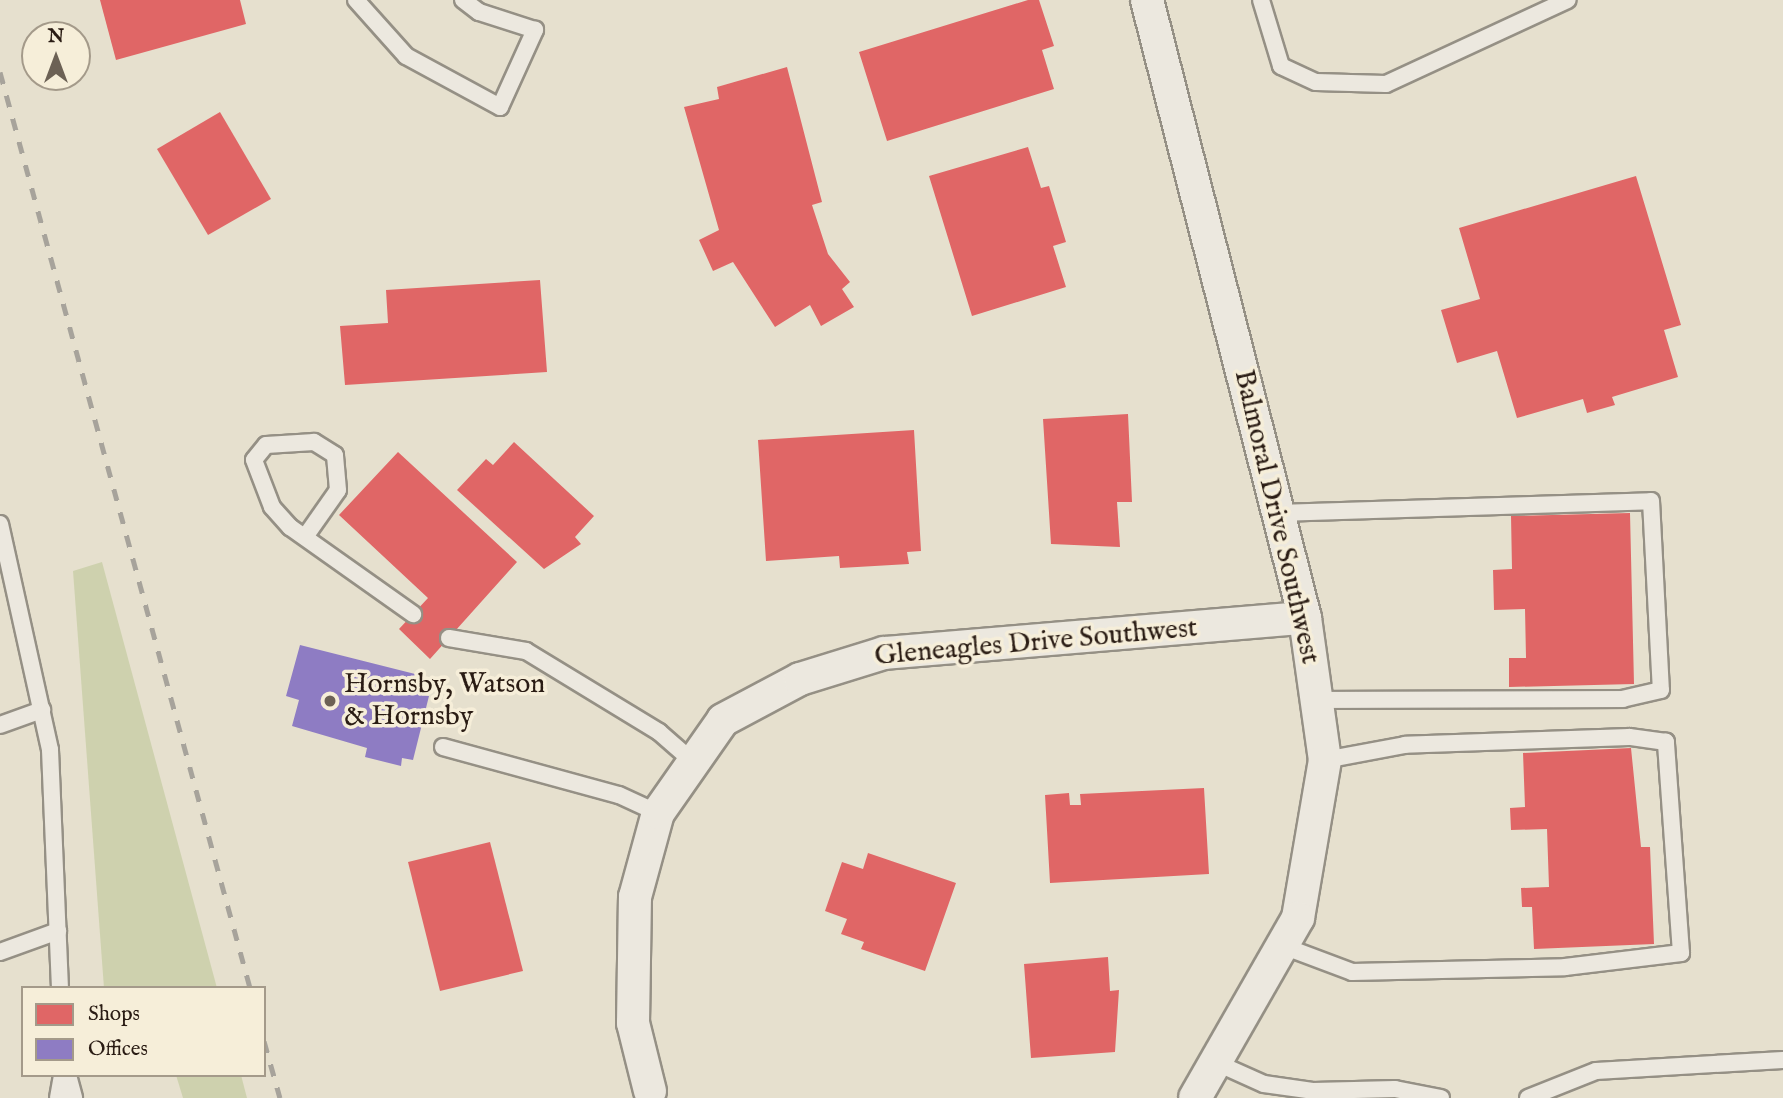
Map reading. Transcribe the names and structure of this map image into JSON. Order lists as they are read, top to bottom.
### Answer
{
  "streets": {
    "street": ["Balmoral Drive Southwest", "Gleneagles Drive Southwest"]
  },
  "crossings": [
    ["Balmoral Drive Southwest", "Gleneagles Drive Southwest"]
  ],
  "places": ["Hornsby, Watson & Hornsby"],
  "legend": ["Shops", "Offices"],
  "north": "top"
}
